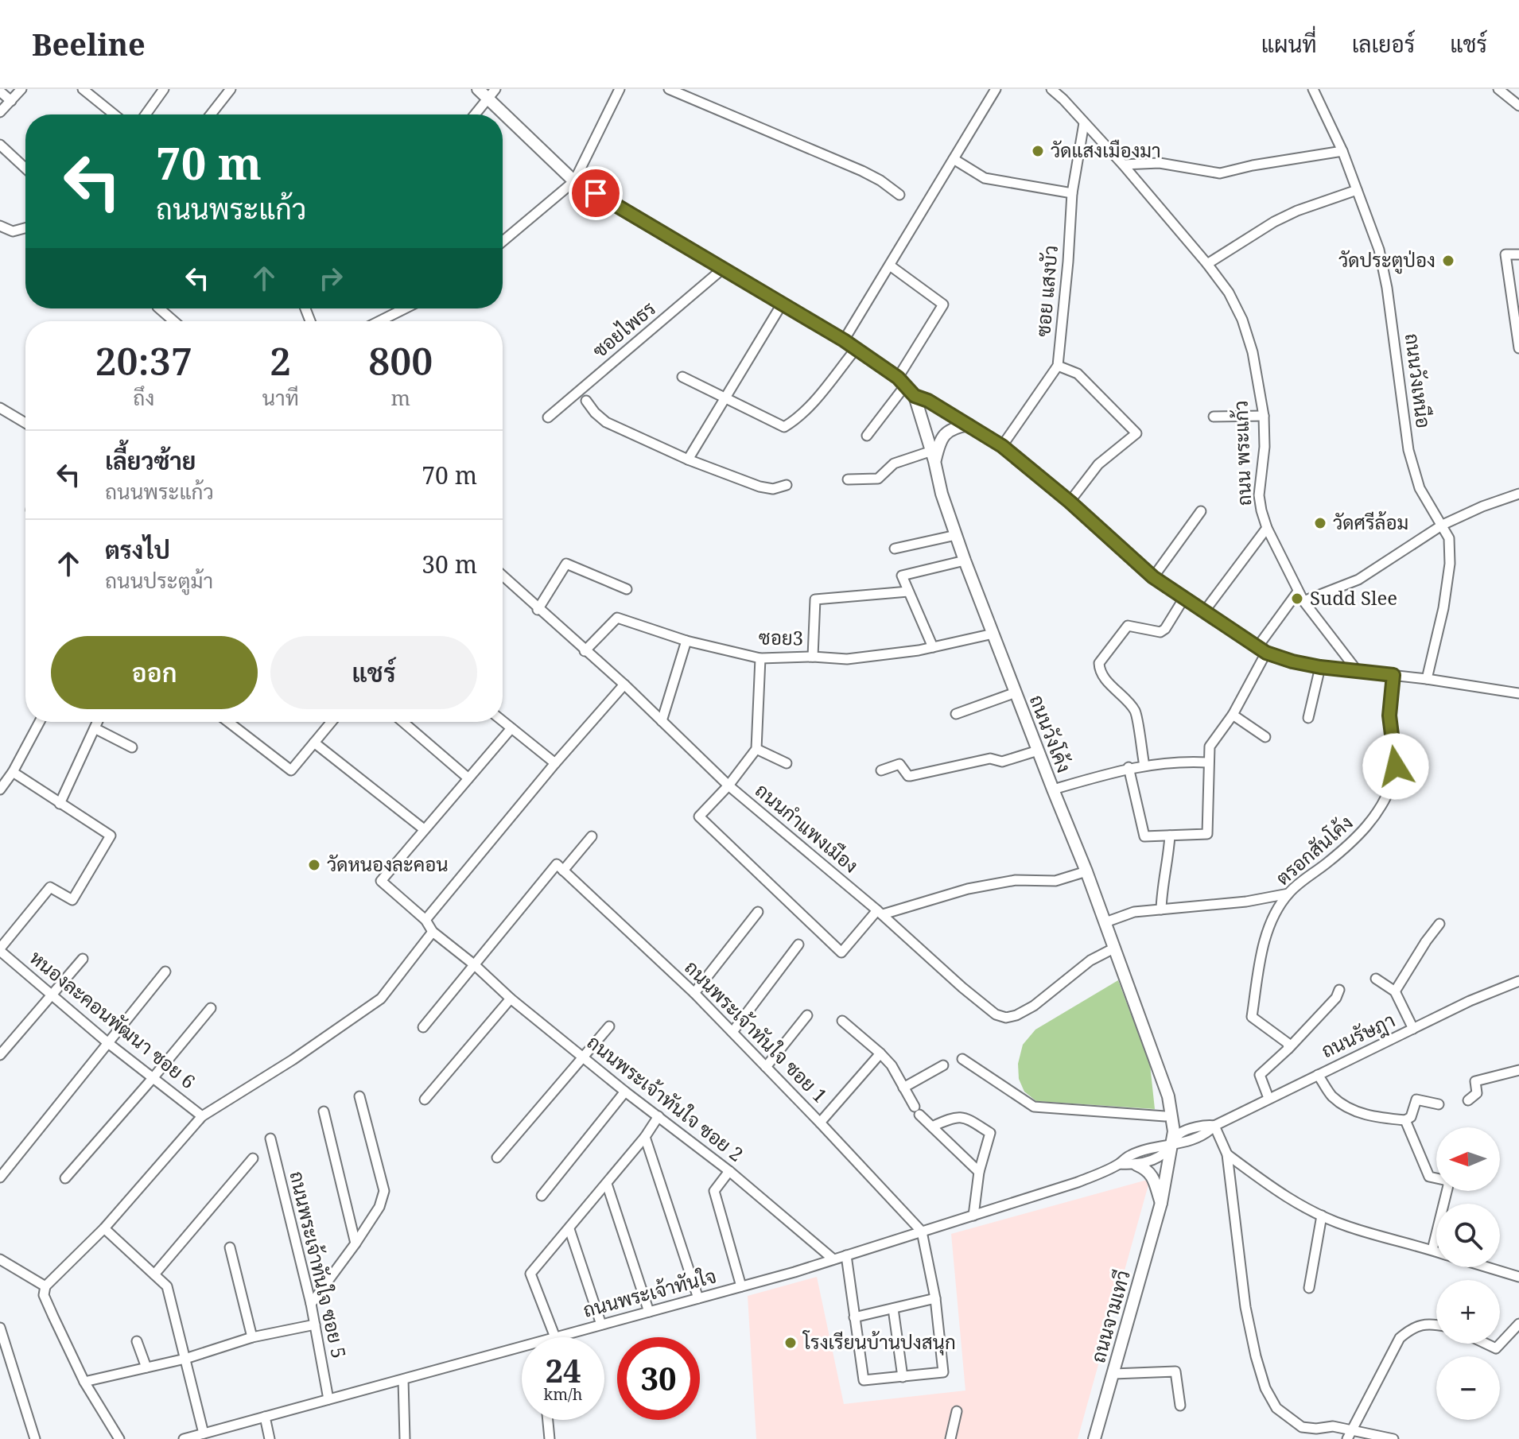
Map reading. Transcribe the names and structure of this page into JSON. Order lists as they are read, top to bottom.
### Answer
{
  "streets": {
    "main road": ["ถนนวังโค้ง", "ถนนจามเทวี"],
    "street": [
      "ซอย แสงบัว",
      "ซอยไพธร",
      "ถนนวังเหนือ",
      "ถนน พระแก้ว",
      "ซอย3",
      "ถนนกำแพงเมือง",
      "ตรอกสันโค้ง",
      "หนองละคอนพัฒนา ซอย 6",
      "ถนนพระเจ้าทันใจ ซอย 1",
      "ถนนรัษฎา",
      "ถนนพระเจ้าทันใจ ซอย 2",
      "ถนนพระเจ้าทันใจ ซอย 5",
      "ถนนพระเจ้าทันใจ"
    ]
  },
  "crossings": [
    ["ซอย แสงบัว", "ถนน พระแก้ว"],
    ["ซอย3", "ถนนวังโค้ง"],
    ["ซอย3", "ถนนกำแพงเมือง"],
    ["ถนนวังโค้ง", "ถนนกำแพงเมือง"],
    ["ถนนวังโค้ง", "ถนนรัษฎา"],
    ["ถนนวังโค้ง", "ถนนพระเจ้าทันใจ"],
    ["ถนนวังโค้ง", "ถนนจามเทวี"],
    ["หนองละคอนพัฒนา ซอย 6", "ถนนพระเจ้าทันใจ ซอย 2"],
    ["ถนนพระเจ้าทันใจ ซอย 1", "ถนนพระเจ้าทันใจ"],
    ["ถนนรัษฎา", "ถนนพระเจ้าทันใจ"],
    ["ถนนรัษฎา", "ถนนจามเทวี"],
    ["ถนนพระเจ้าทันใจ ซอย 2", "ถนนพระเจ้าทันใจ"],
    ["ถนนพระเจ้าทันใจ ซอย 5", "ถนนพระเจ้าทันใจ"],
    ["ถนนพระเจ้าทันใจ", "ถนนจามเทวี"]
  ],
  "places": [
    "วัดแสงเมืองมา",
    "วัดประตูป่อง",
    "วัดศรีล้อม",
    "Sudd Slee",
    "วัดหนองละคอน",
    "โรงเรียนบ้านปงสนุก"
  ],
  "north": "left",
  "page": {
    "header": "Beeline",
    "nav": ["แผนที่", "เลเยอร์", "แชร์"],
    "turn": ["70 m", "ถนนพระแก้ว"],
    "eta": [
      "20:37",
      "ถึง",
      "2",
      "นาที",
      "800",
      "m"
    ],
    "list": [
      {
        "name": "เลี้ยวซ้าย",
        "note": "ถนนพระแก้ว",
        "value": "70 m"
      },
      {
        "name": "ตรงไป",
        "note": "ถนนประตูม้า",
        "value": "30 m"
      }
    ],
    "buttons": ["ออก", "แชร์"],
    "map_buttons": ["+", "−"],
    "speed": "24 km/h",
    "limit": "30"
  }
}
